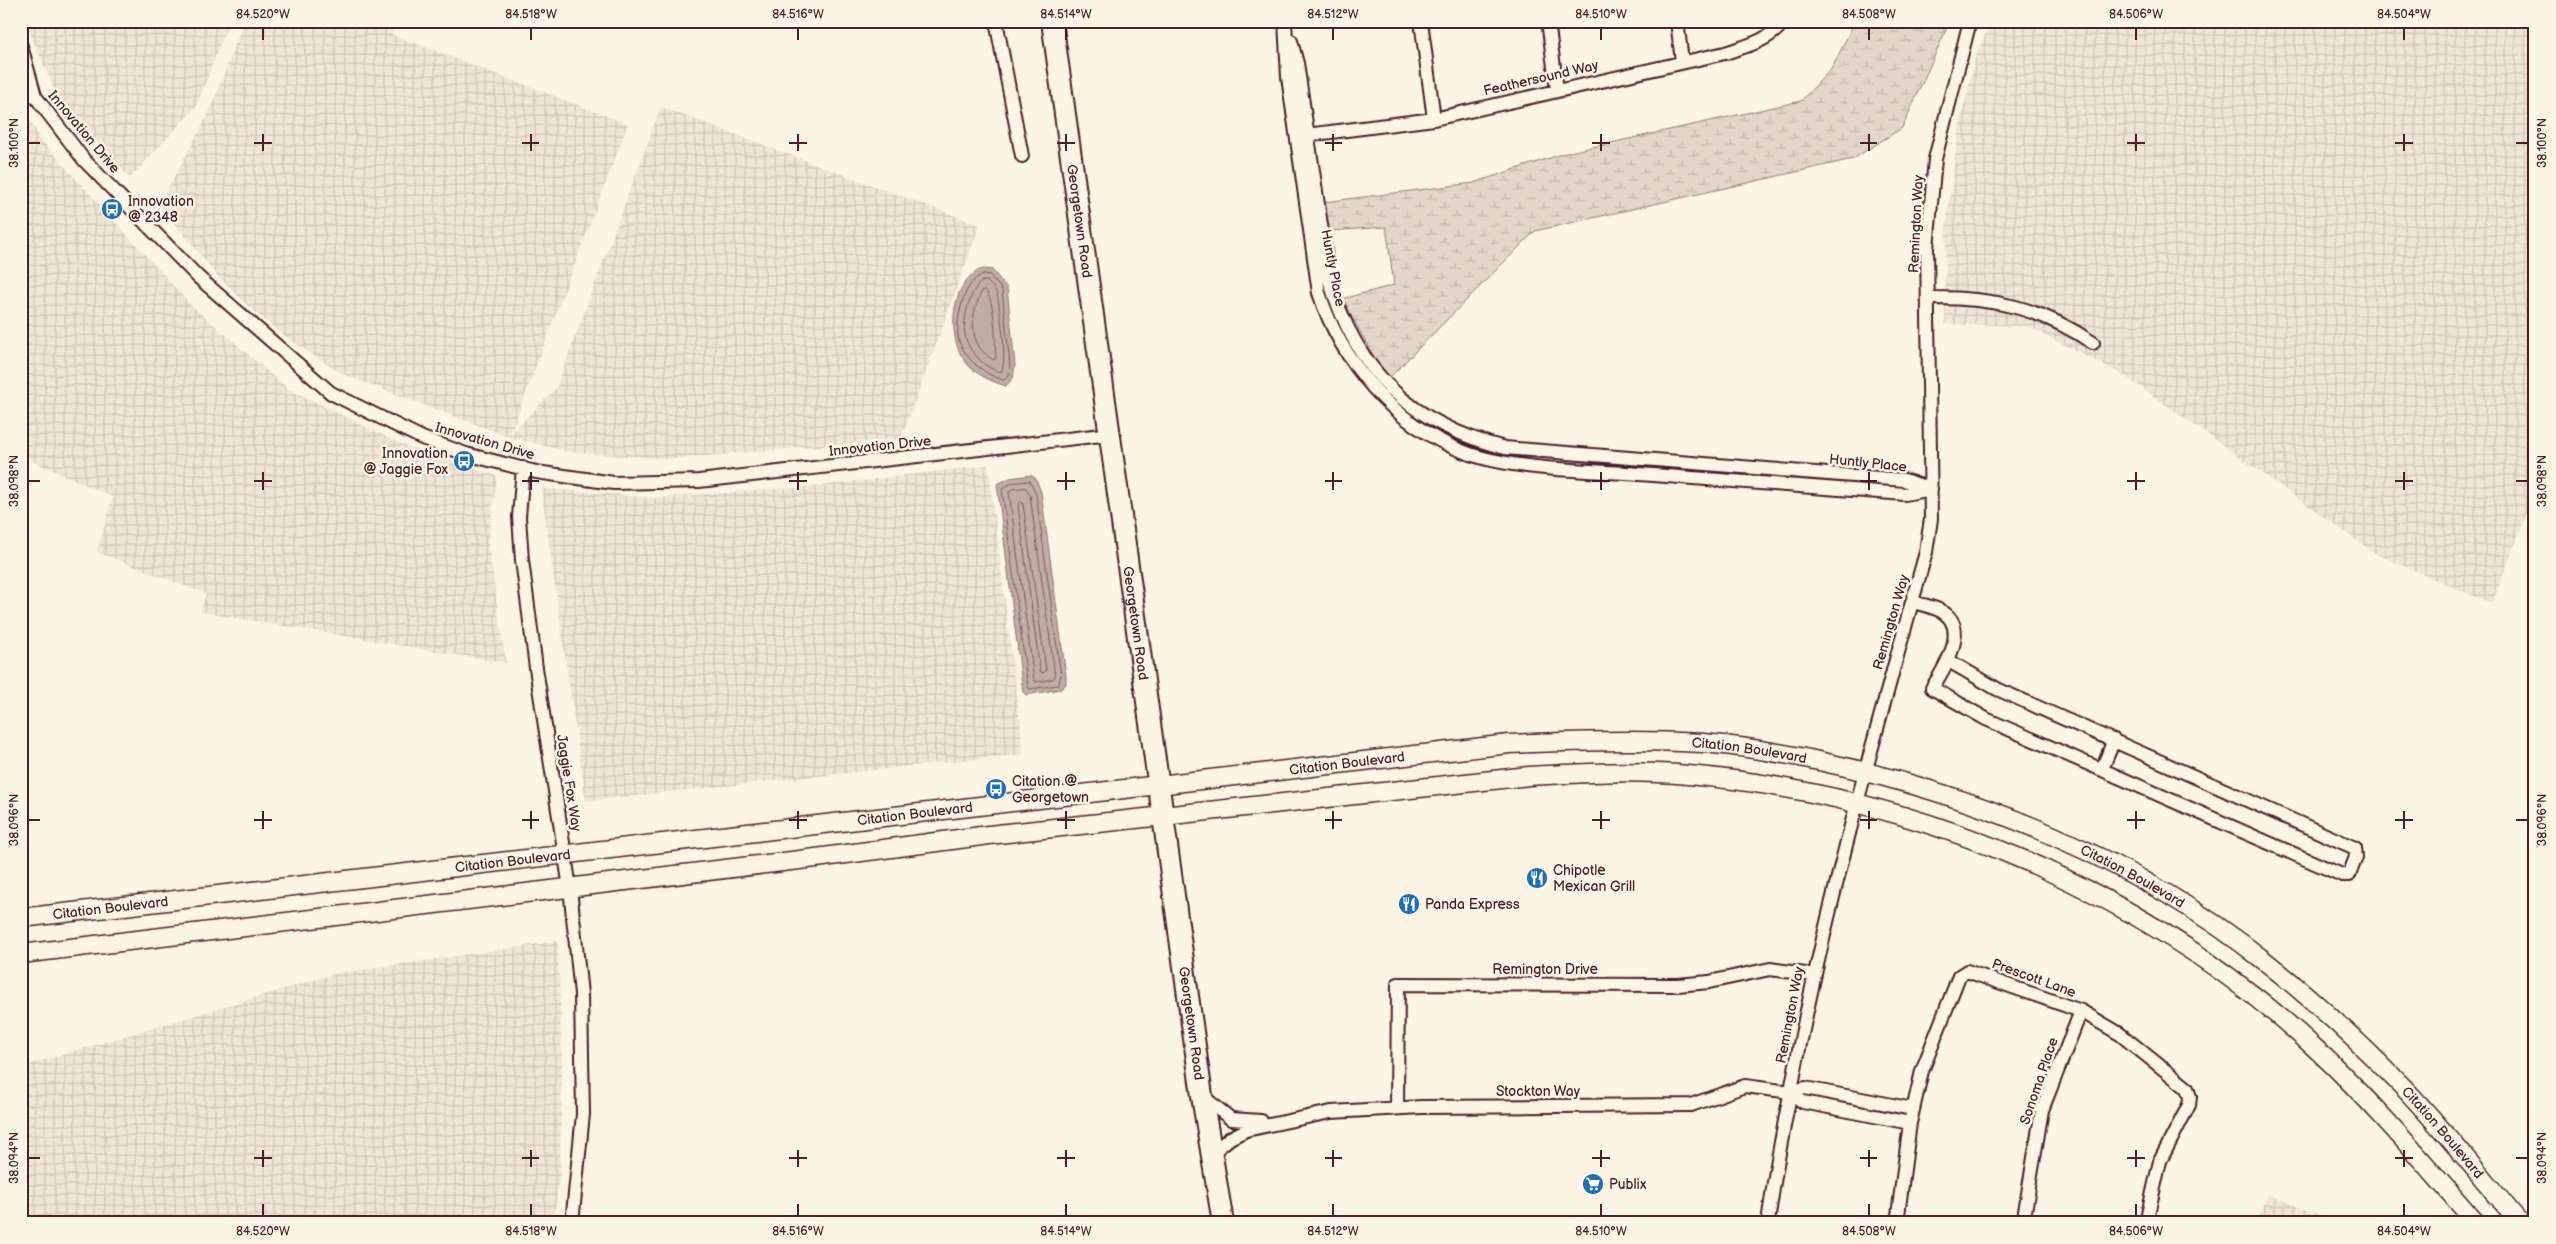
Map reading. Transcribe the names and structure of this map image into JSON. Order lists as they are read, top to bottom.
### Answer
{
  "streets": {
    "main road": ["Georgetown Road", "Citation Boulevard"],
    "street": [
      "Feathersound Way",
      "Innovation Drive",
      "Remington Way",
      "Huntly Place",
      "Jaggie Fox Way",
      "Remington Drive",
      "Prescott Lane",
      "Sonoma Place",
      "Stockton Way"
    ]
  },
  "crossings": [
    ["Feathersound Way", "Huntly Place"],
    ["Innovation Drive", "Georgetown Road"],
    ["Innovation Drive", "Jaggie Fox Way"],
    ["Georgetown Road", "Citation Boulevard"],
    ["Georgetown Road", "Stockton Way"],
    ["Remington Way", "Huntly Place"],
    ["Remington Way", "Citation Boulevard"],
    ["Remington Way", "Remington Drive"],
    ["Remington Way", "Stockton Way"],
    ["Citation Boulevard", "Jaggie Fox Way"],
    ["Remington Drive", "Stockton Way"],
    ["Prescott Lane", "Sonoma Place"],
    ["Prescott Lane", "Stockton Way"]
  ],
  "places": {
    "bus stop": ["Innovation @ 2348", "Innovation @ Jaggie Fox", "Citation @ Georgetown"],
    "restaurant": ["Chipotle Mexican Grill", "Panda Express"],
    "supermarket": ["Publix"]
  },
  "coordinates": [
    "84.520°W",
    "84.518°W",
    "84.516°W",
    "84.514°W",
    "84.512°W",
    "84.510°W",
    "84.508°W",
    "84.506°W",
    "84.504°W",
    "38.100°N",
    "38.098°N",
    "38.096°N",
    "38.094°N"
  ]
}
